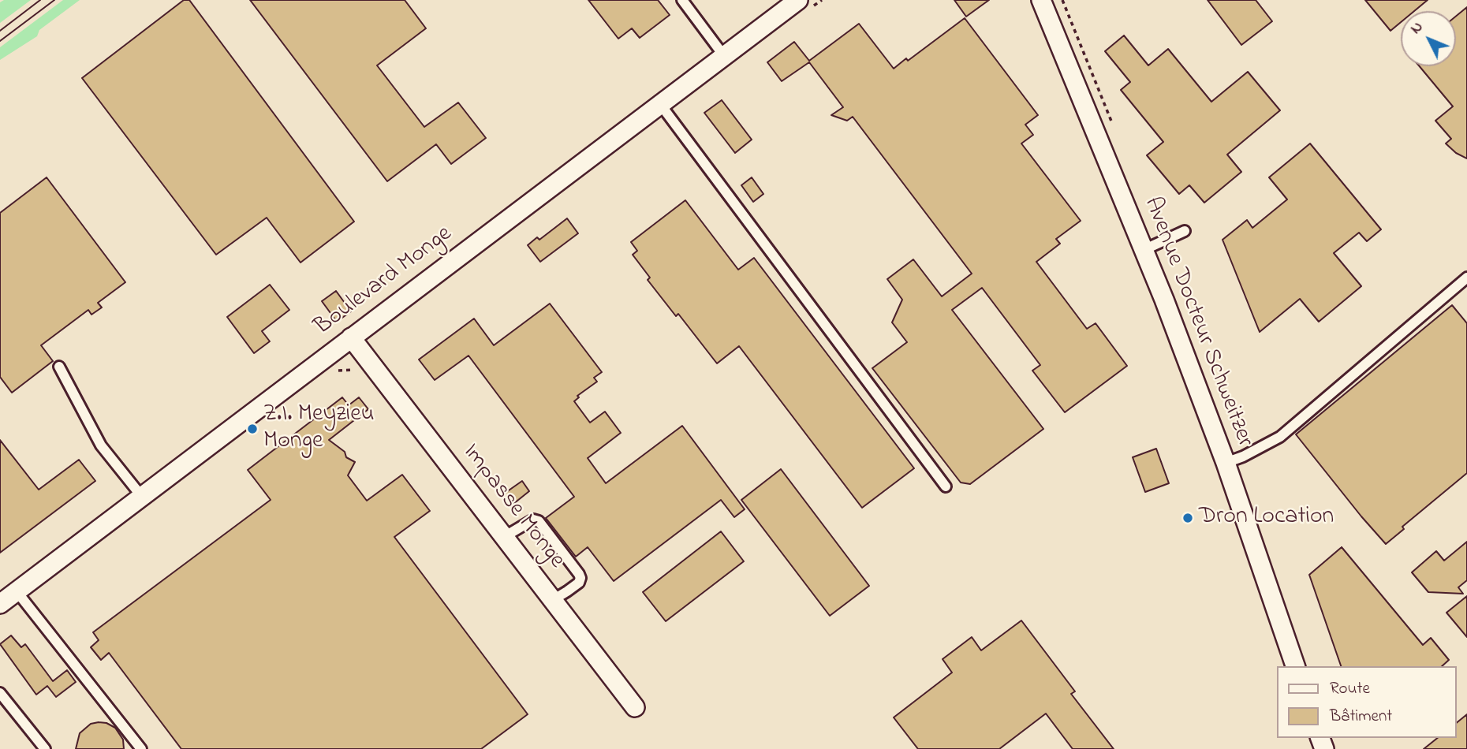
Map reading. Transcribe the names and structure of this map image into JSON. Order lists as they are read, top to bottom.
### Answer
{
  "streets": {
    "street": ["Boulevard Monge", "Avenue Docteur Schweitzer", "Impasse Monge"]
  },
  "crossings": [
    ["Boulevard Monge", "Impasse Monge"]
  ],
  "places": ["Z.I. Meyzieu Monge", "Dron Location"],
  "legend": ["Route", "Bâtiment"],
  "north": "top left"
}
